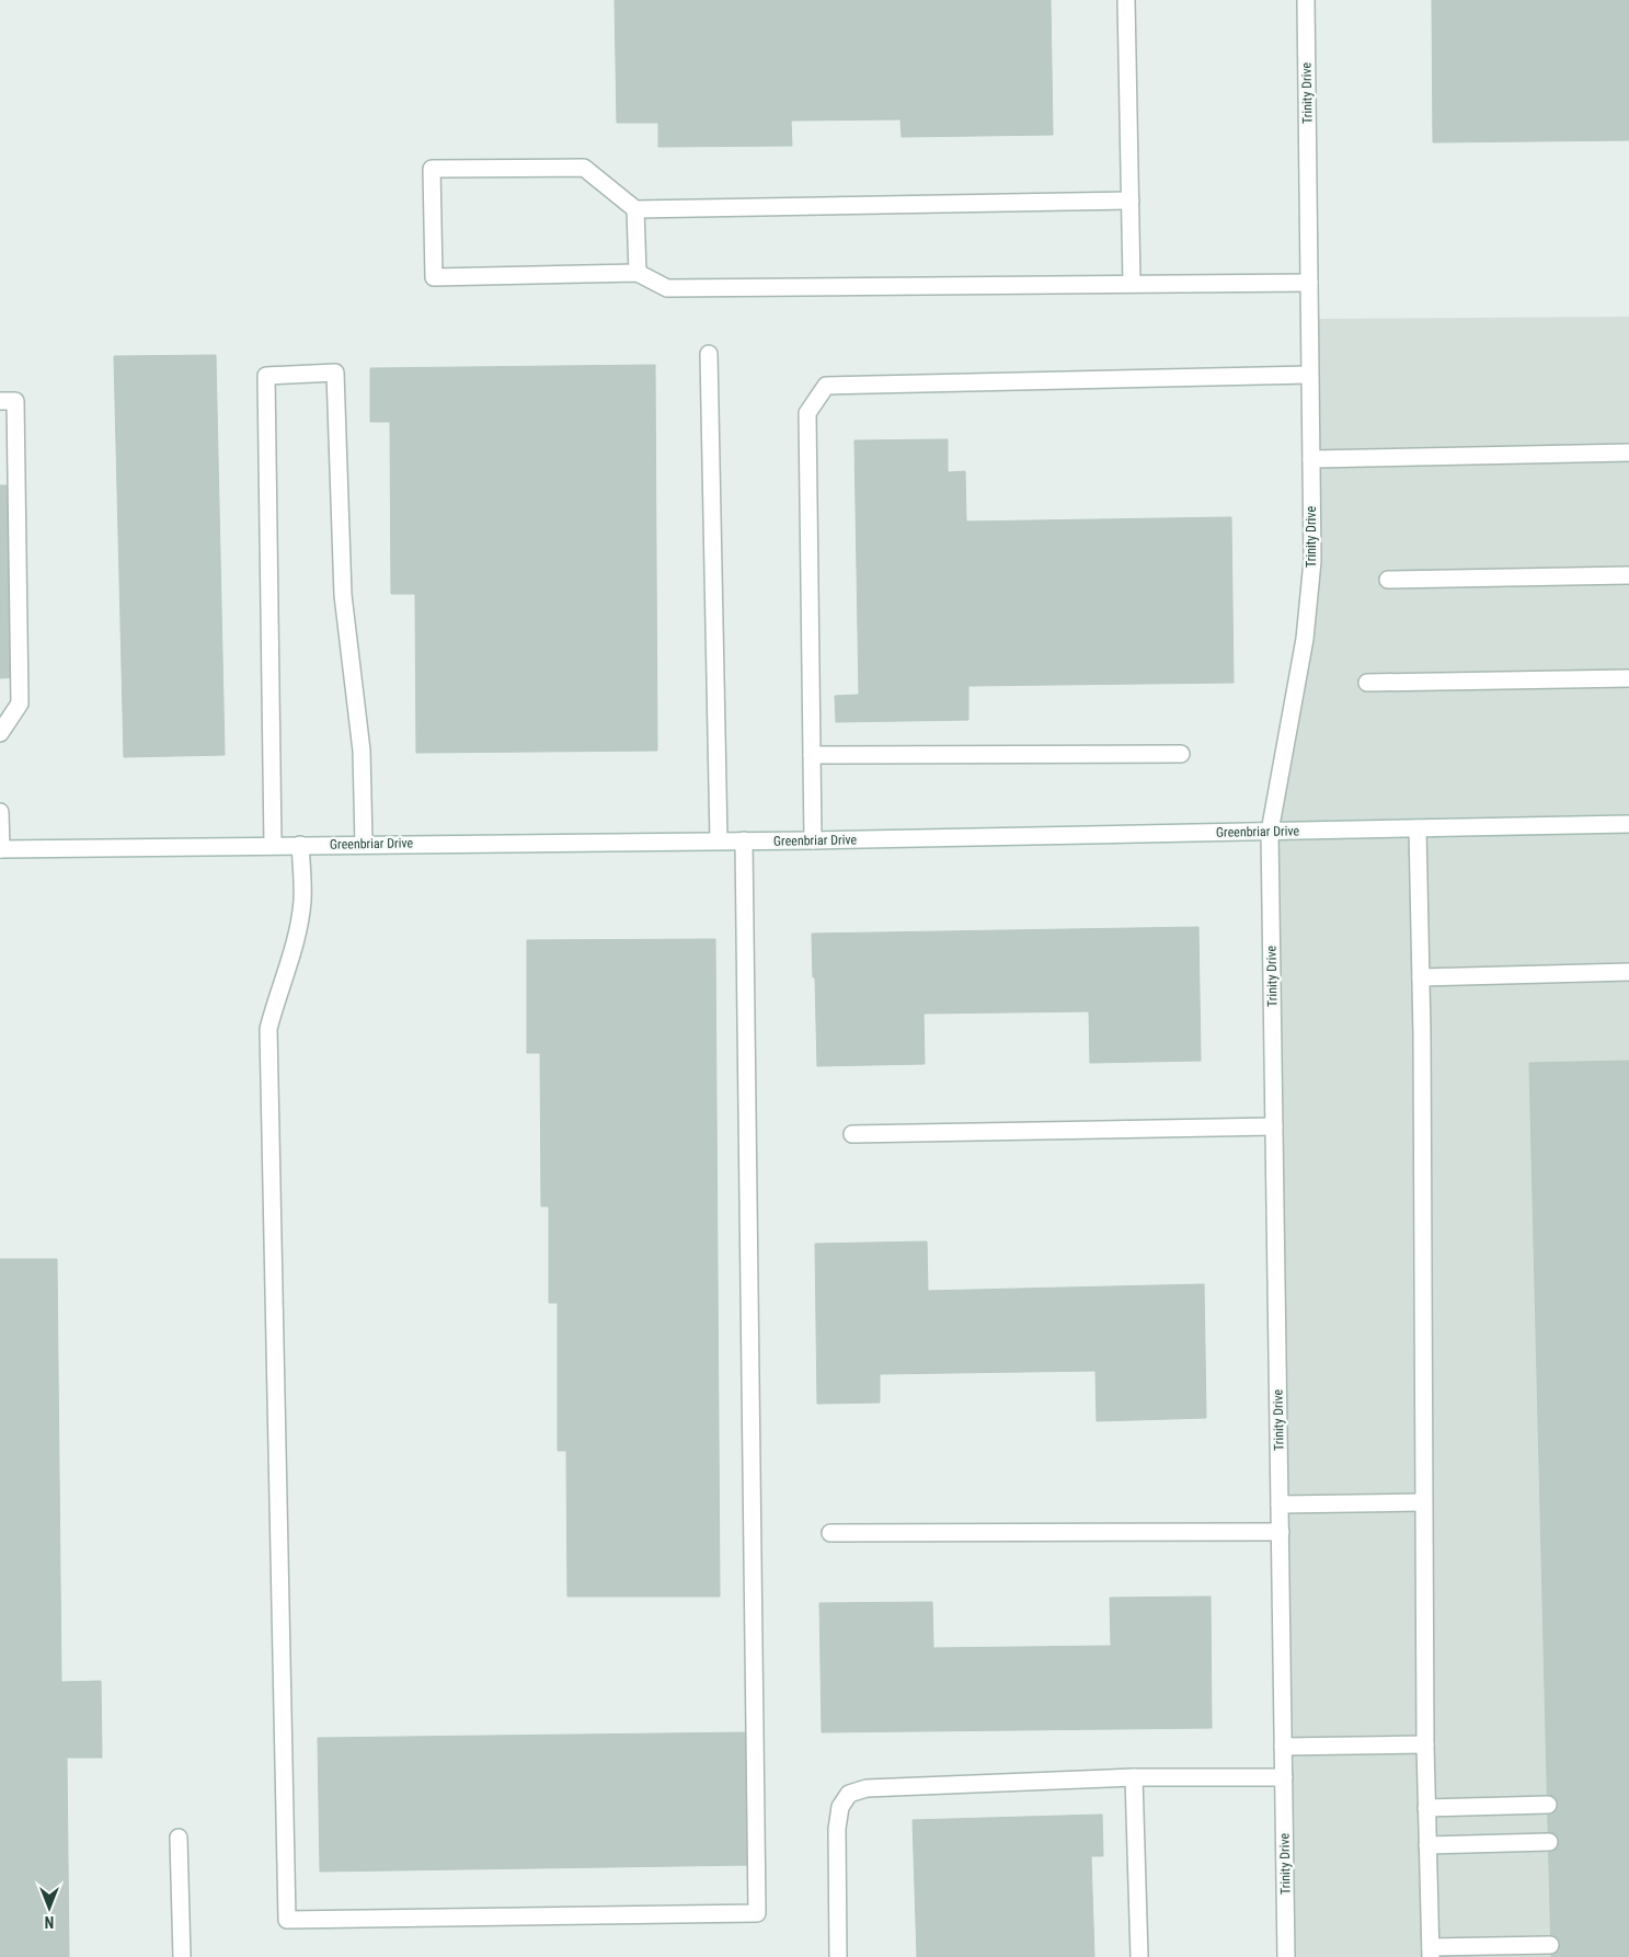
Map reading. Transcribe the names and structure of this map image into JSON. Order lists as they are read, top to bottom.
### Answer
{
  "streets": {
    "street": ["Trinity Drive", "Greenbriar Drive"]
  },
  "crossings": [
    ["Trinity Drive", "Greenbriar Drive"]
  ],
  "north": "bottom"
}
